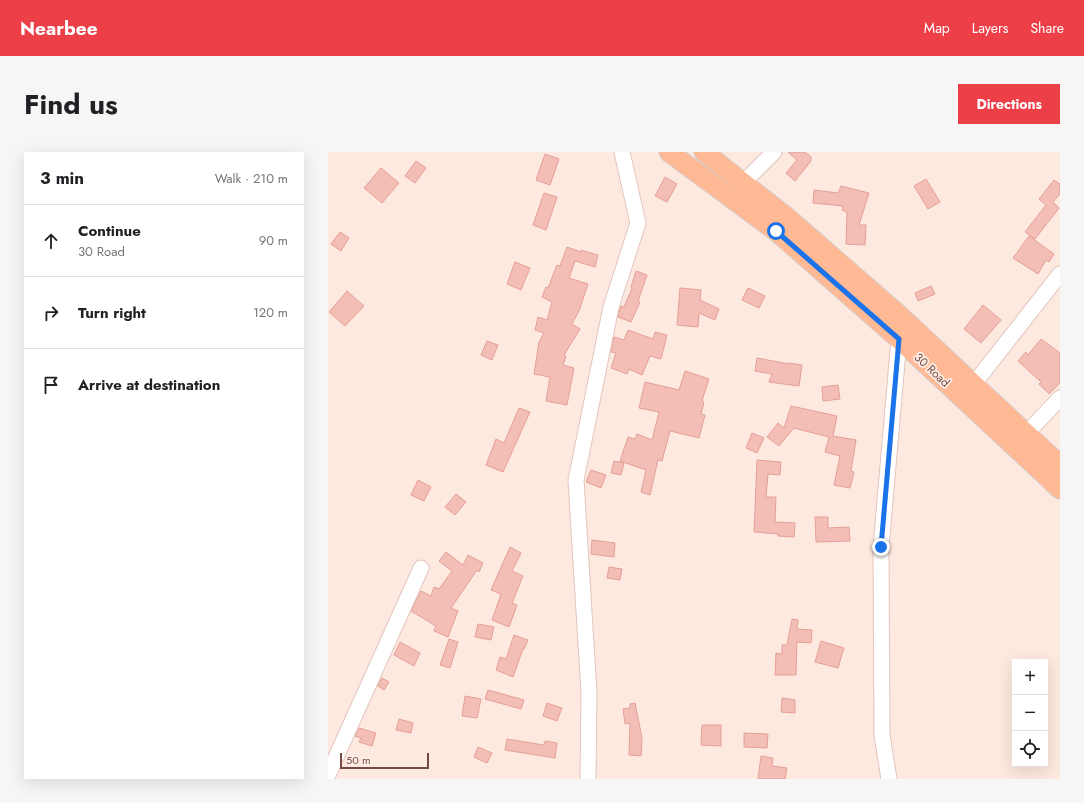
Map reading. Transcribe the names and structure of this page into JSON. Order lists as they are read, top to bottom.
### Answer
{
  "streets": {
    "main road": ["30 Road"]
  },
  "scale_bar": "50 m",
  "page": {
    "header": "Nearbee",
    "nav": ["Map", "Layers", "Share"],
    "title": "Find us",
    "buttons": "Directions",
    "heading": ["3 min", "Walk · 210 m"],
    "list": [
      ["Continue", "30 Road", "90 m"],
      ["Turn right", "120 m"],
      "Arrive at destination"
    ],
    "map_buttons": ["+", "−"],
    "scale": "50 m"
  }
}
